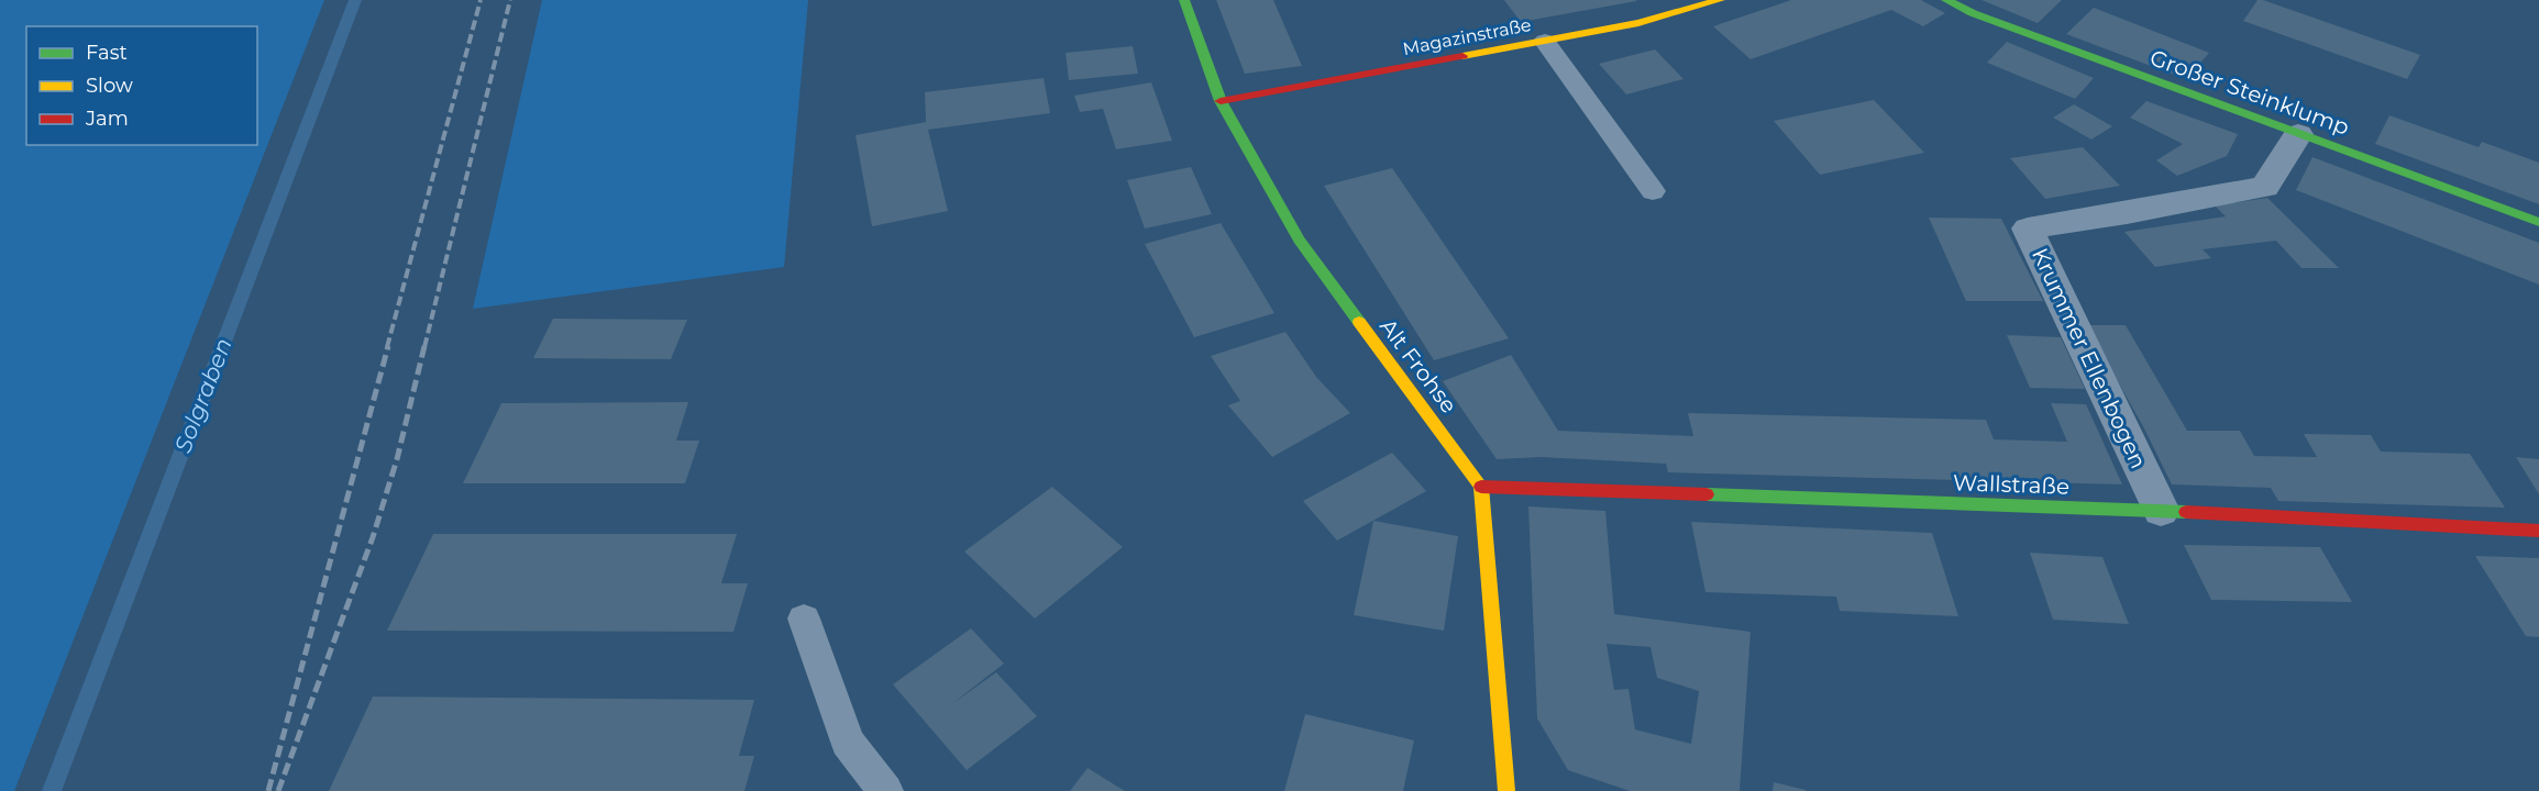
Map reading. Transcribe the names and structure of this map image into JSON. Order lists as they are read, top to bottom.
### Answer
{
  "streets": {
    "street": [
      "Magazinstraße",
      "Großer Steinklump",
      "Krummer Ellenbogen",
      "Alt Frohse",
      "Wallstraße"
    ]
  },
  "crossings": [
    ["Magazinstraße", "Alt Frohse"],
    ["Großer Steinklump", "Krummer Ellenbogen"],
    ["Krummer Ellenbogen", "Wallstraße"],
    ["Alt Frohse", "Wallstraße"]
  ],
  "water": ["Solgraben"],
  "legend": ["Fast", "Slow", "Jam"]
}
